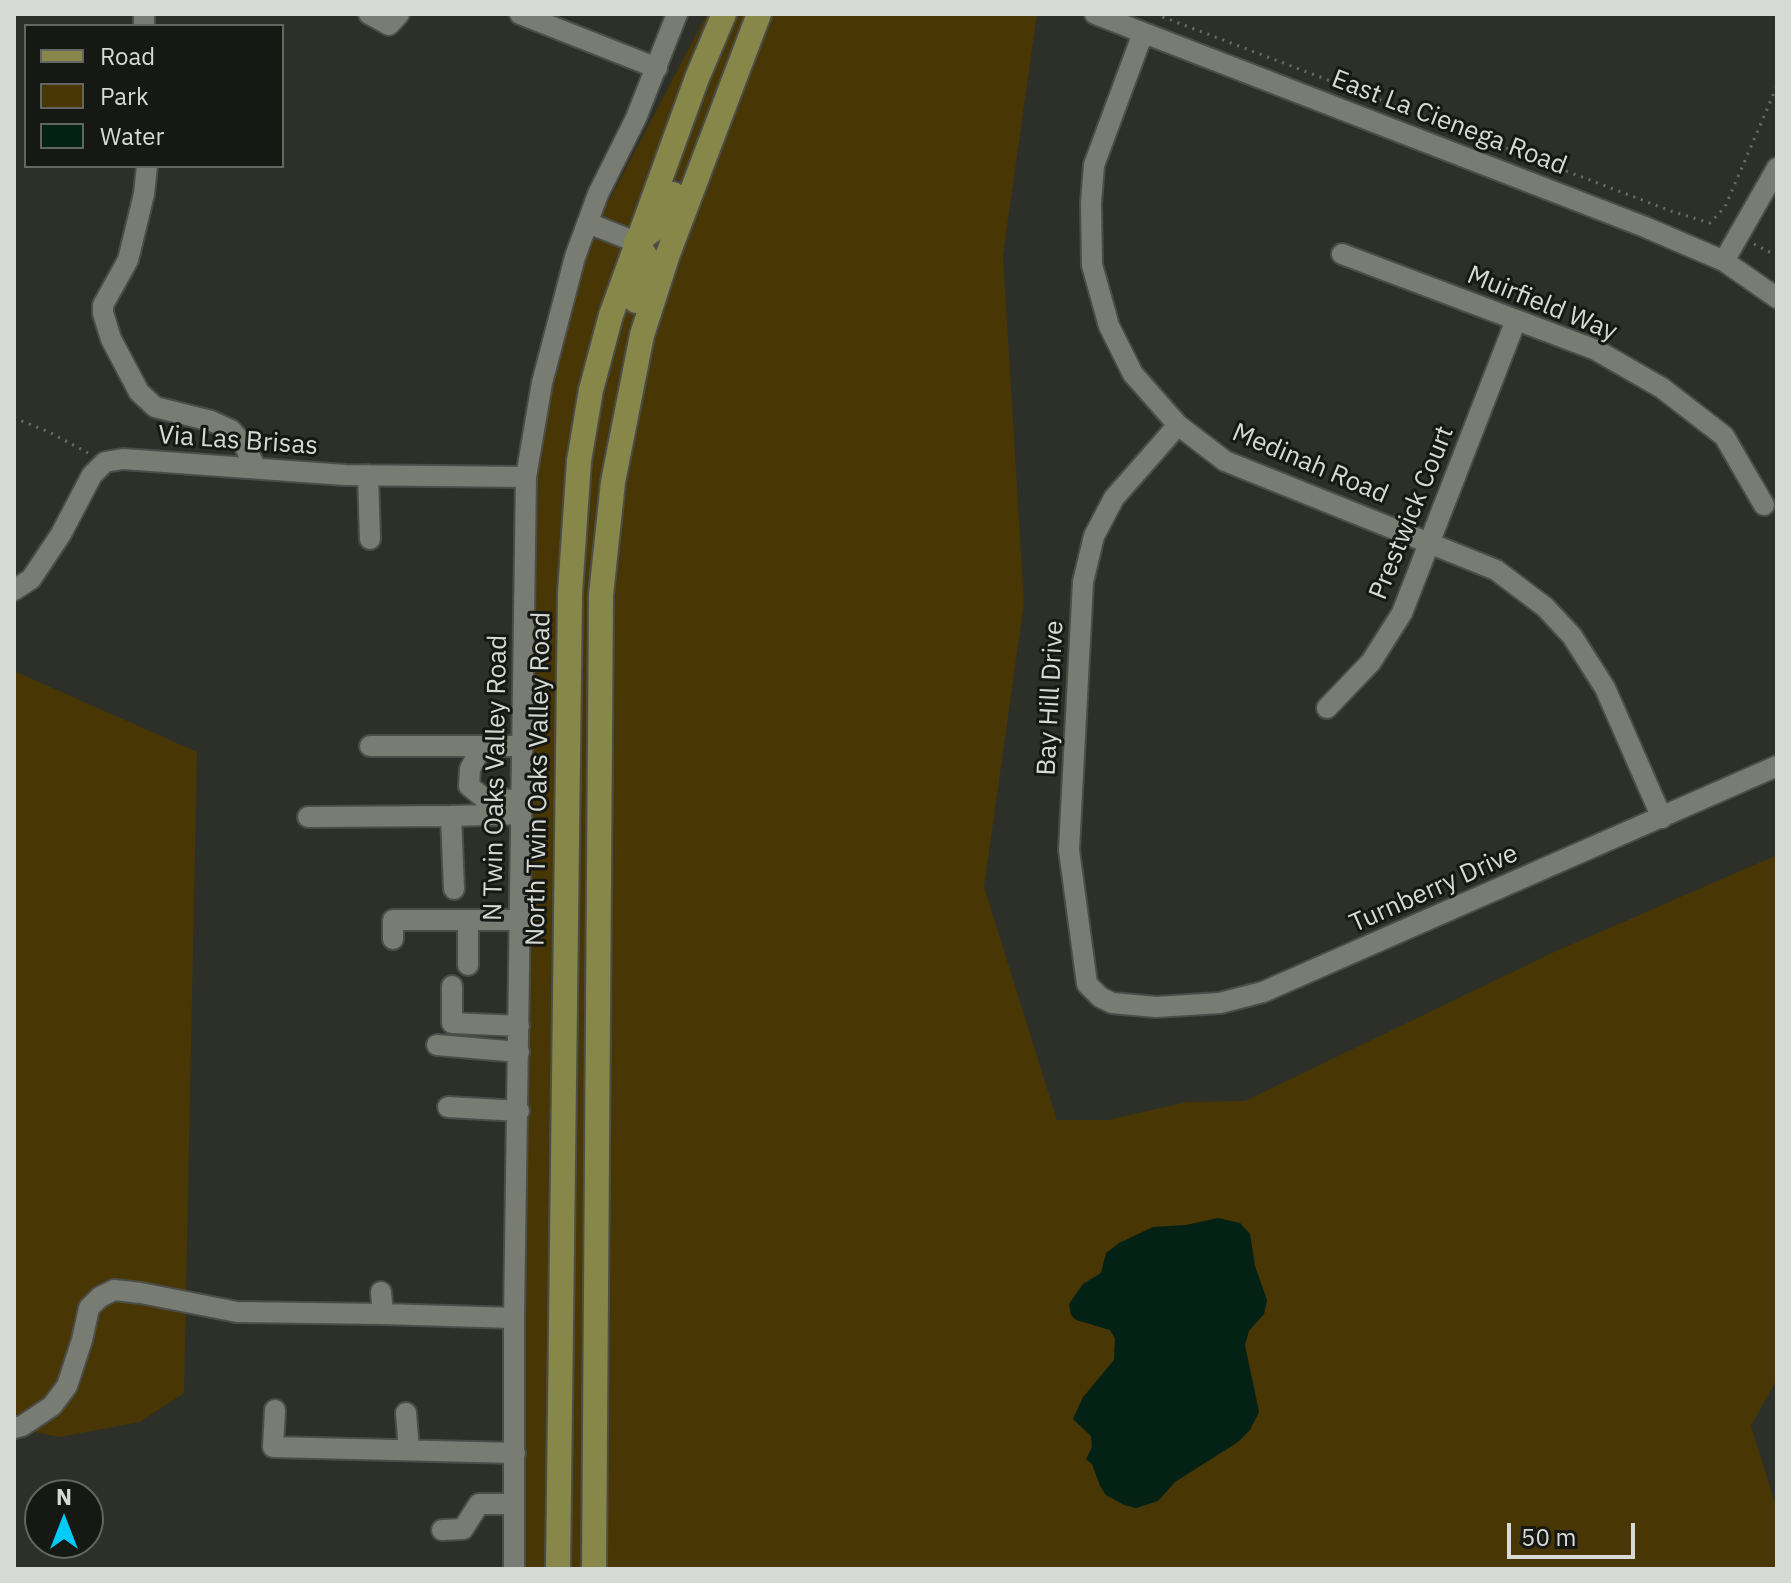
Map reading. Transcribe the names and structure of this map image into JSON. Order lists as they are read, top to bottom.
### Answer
{
  "streets": {
    "main road": ["North Twin Oaks Valley Road"],
    "street": [
      "East La Cienega Road",
      "Muirfield Way",
      "Via Las Brisas",
      "Medinah Road",
      "Prestwick Court",
      "Bay Hill Drive",
      "N Twin Oaks Valley Road",
      "Turnberry Drive"
    ]
  },
  "crossings": [
    ["East La Cienega Road", "Medinah Road"],
    ["Muirfield Way", "Prestwick Court"],
    ["Via Las Brisas", "N Twin Oaks Valley Road"],
    ["Medinah Road", "Prestwick Court"],
    ["Medinah Road", "Bay Hill Drive"],
    ["Medinah Road", "Turnberry Drive"],
    ["Bay Hill Drive", "Turnberry Drive"]
  ],
  "legend": ["Road", "Park", "Water"],
  "scale_bar": "50 m",
  "north": "top"
}
